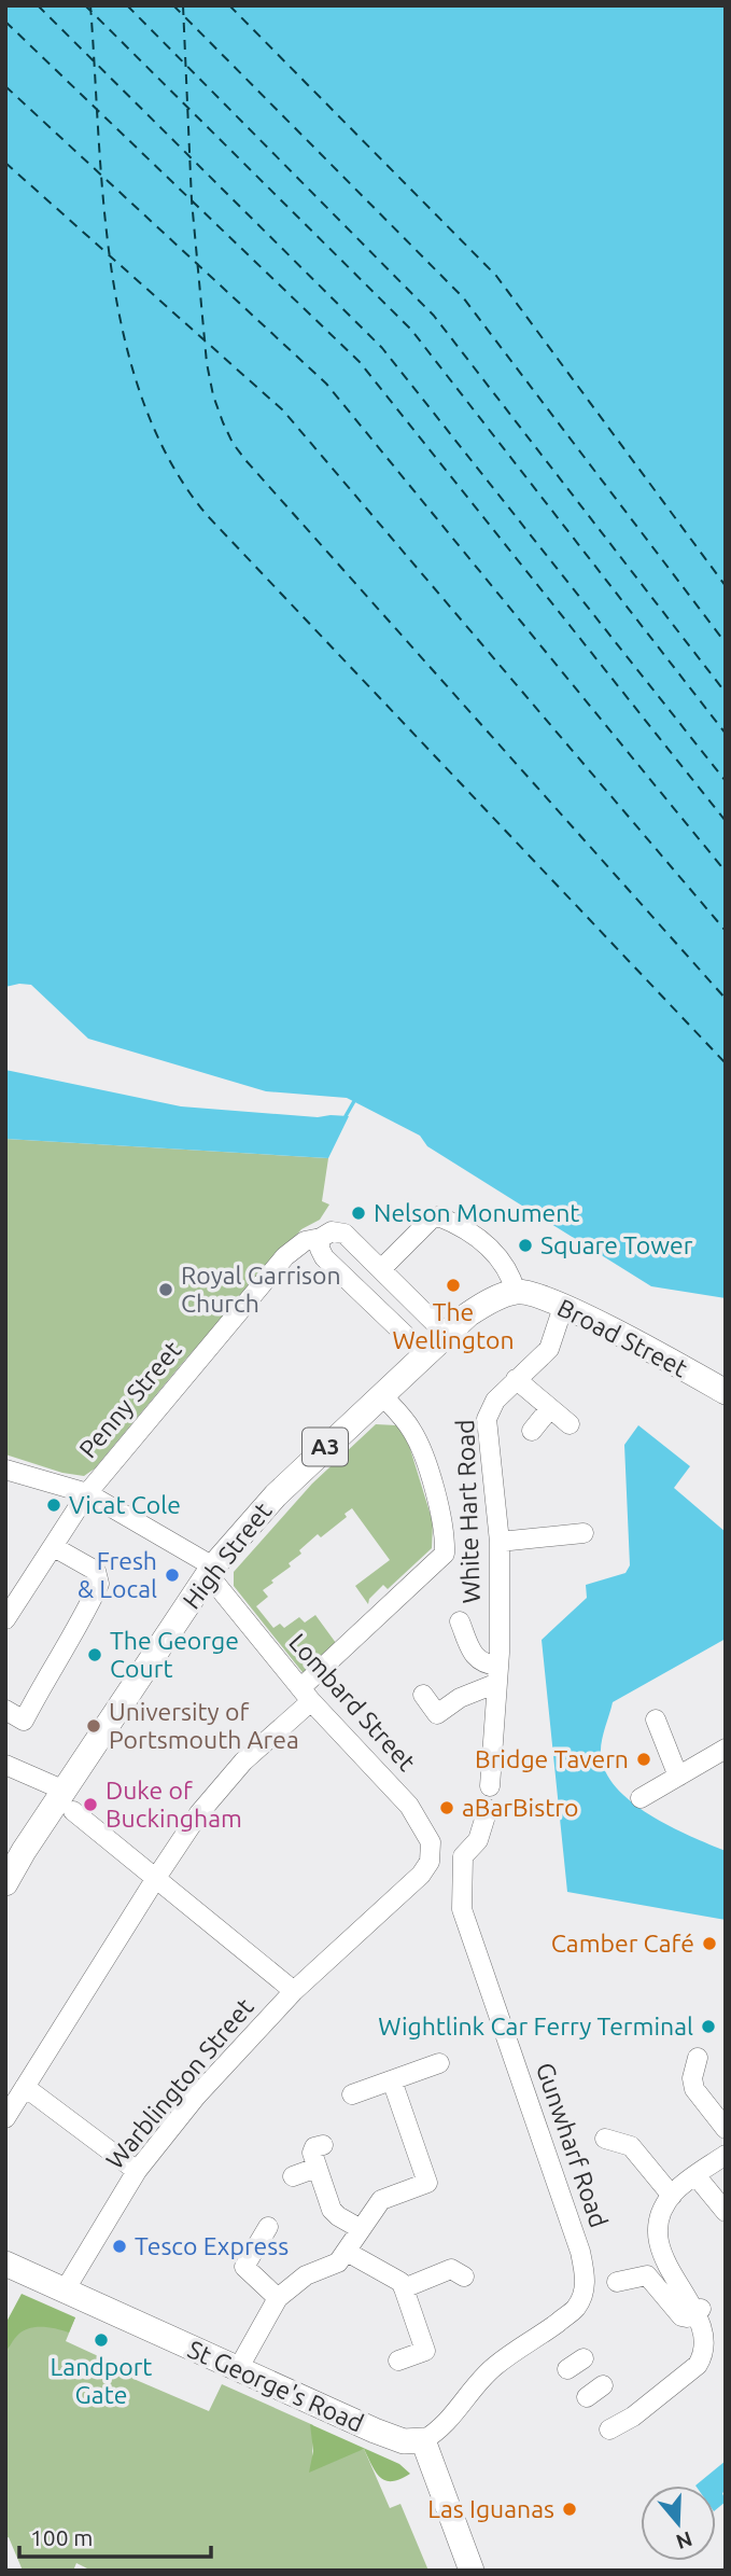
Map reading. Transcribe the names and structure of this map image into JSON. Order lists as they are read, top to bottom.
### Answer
{
  "streets": {
    "main road": [
      "Broad Street",
      "A3",
      "High Street",
      "St George's Road"
    ],
    "street": [
      "Penny Street",
      "White Hart Road",
      "Lombard Street",
      "Warblington Street",
      "Gunwharf Road"
    ]
  },
  "crossings": [
    ["Broad Street", "White Hart Road"],
    ["Broad Street", "High Street"],
    ["High Street", "Lombard Street"],
    ["Lombard Street", "Warblington Street"],
    ["Warblington Street", "St George's Road"],
    ["Gunwharf Road", "St George's Road"]
  ],
  "places": [
    "Nelson Monument",
    "Square Tower",
    "The Wellington",
    "Royal Garrison Church",
    "Vicat Cole",
    "Fresh & Local",
    "The George Court",
    "University of Portsmouth Area",
    "Bridge Tavern",
    "Duke of Buckingham",
    "aBarBistro",
    "Camber Café",
    "Wightlink Car Ferry Terminal",
    "Tesco Express",
    "Landport Gate",
    "Las Iguanas"
  ],
  "scale_bar": "100 m",
  "north": "bottom"
}
